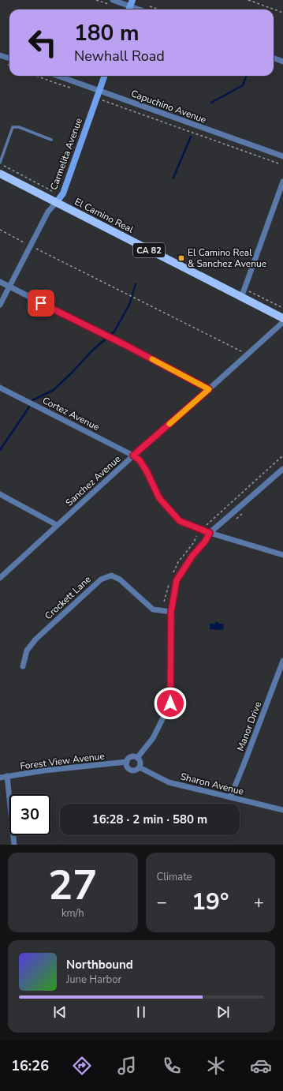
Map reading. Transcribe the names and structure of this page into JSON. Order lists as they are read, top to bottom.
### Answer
{
  "streets": {
    "main road": ["El Camino Real", "CA 82"],
    "street": [
      "Capuchino Avenue",
      "Carmelita Avenue",
      "Cortez Avenue",
      "Sanchez Avenue",
      "Crockett Lane",
      "Manor Drive",
      "Forest View Avenue",
      "Sharon Avenue"
    ]
  },
  "crossings": [
    ["Capuchino Avenue", "Carmelita Avenue"],
    ["Carmelita Avenue", "El Camino Real"],
    ["Cortez Avenue", "Sanchez Avenue"],
    ["Manor Drive", "Sharon Avenue"],
    ["Forest View Avenue", "Sharon Avenue"]
  ],
  "places": {
    "transit": ["El Camino Real & Sanchez Avenue"]
  },
  "page": {
    "turn": ["180 m", "Newhall Road"],
    "limit": "30",
    "trip": "16:28 · 2 min · 580 m",
    "tile": [
      ["27", "km/h"],
      "Climate"
    ],
    "heat": ["−", "19°", "+"],
    "song": ["Northbound", "June Harbor"],
    "tabs": "16:26"
  }
}
